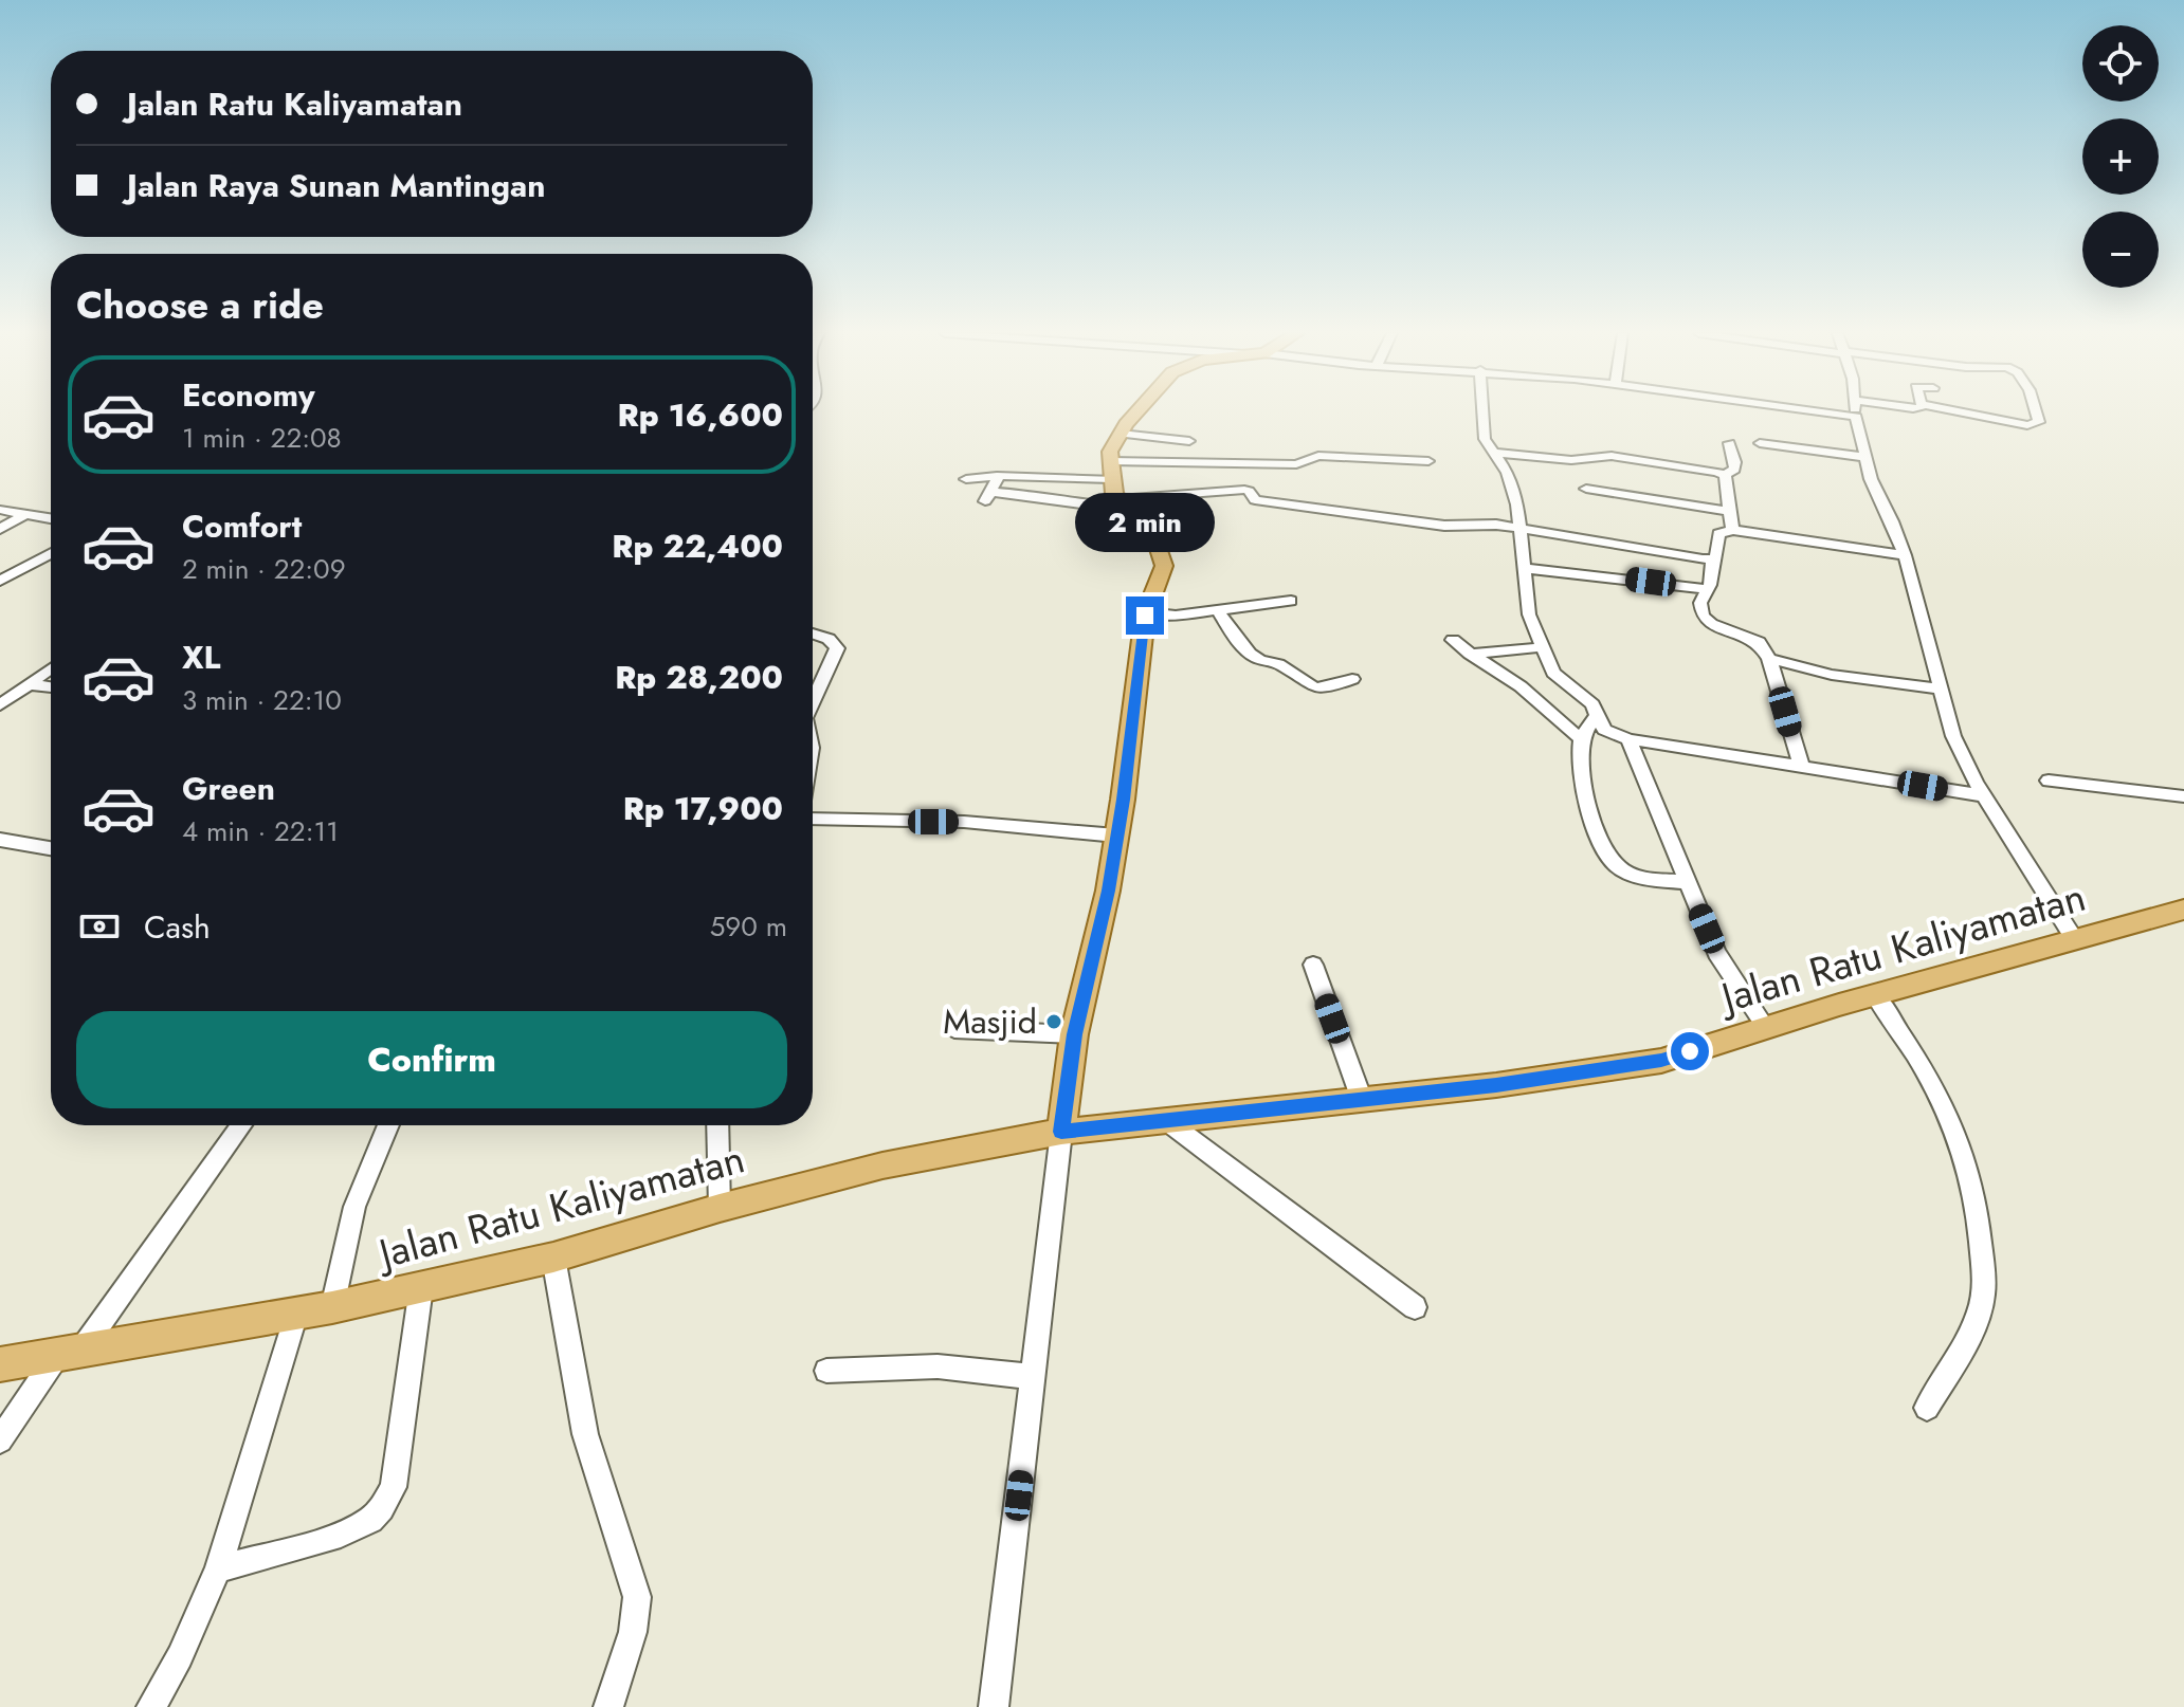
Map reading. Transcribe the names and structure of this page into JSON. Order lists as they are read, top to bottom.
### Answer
{
  "streets": {
    "main road": ["Jalan Ratu Kaliyamatan"]
  },
  "places": ["Masjid"],
  "page": {
    "map_buttons": ["+", "−"],
    "banner": ["Jalan Ratu Kaliyamatan", "Jalan Raya Sunan Mantingan"],
    "heading": "Choose a ride",
    "list": [
      {
        "name": "Economy",
        "note": "1 min · 22:08",
        "value": "Rp 16,600"
      },
      {
        "name": "Comfort",
        "note": "2 min · 22:09",
        "value": "Rp 22,400"
      },
      {
        "name": "XL",
        "note": "3 min · 22:10",
        "value": "Rp 28,200"
      },
      {
        "name": "Green",
        "note": "4 min · 22:11",
        "value": "Rp 17,900"
      }
    ],
    "bubble": "2 min",
    "pay": ["Cash", "590 m"],
    "buttons": "Confirm"
  }
}
